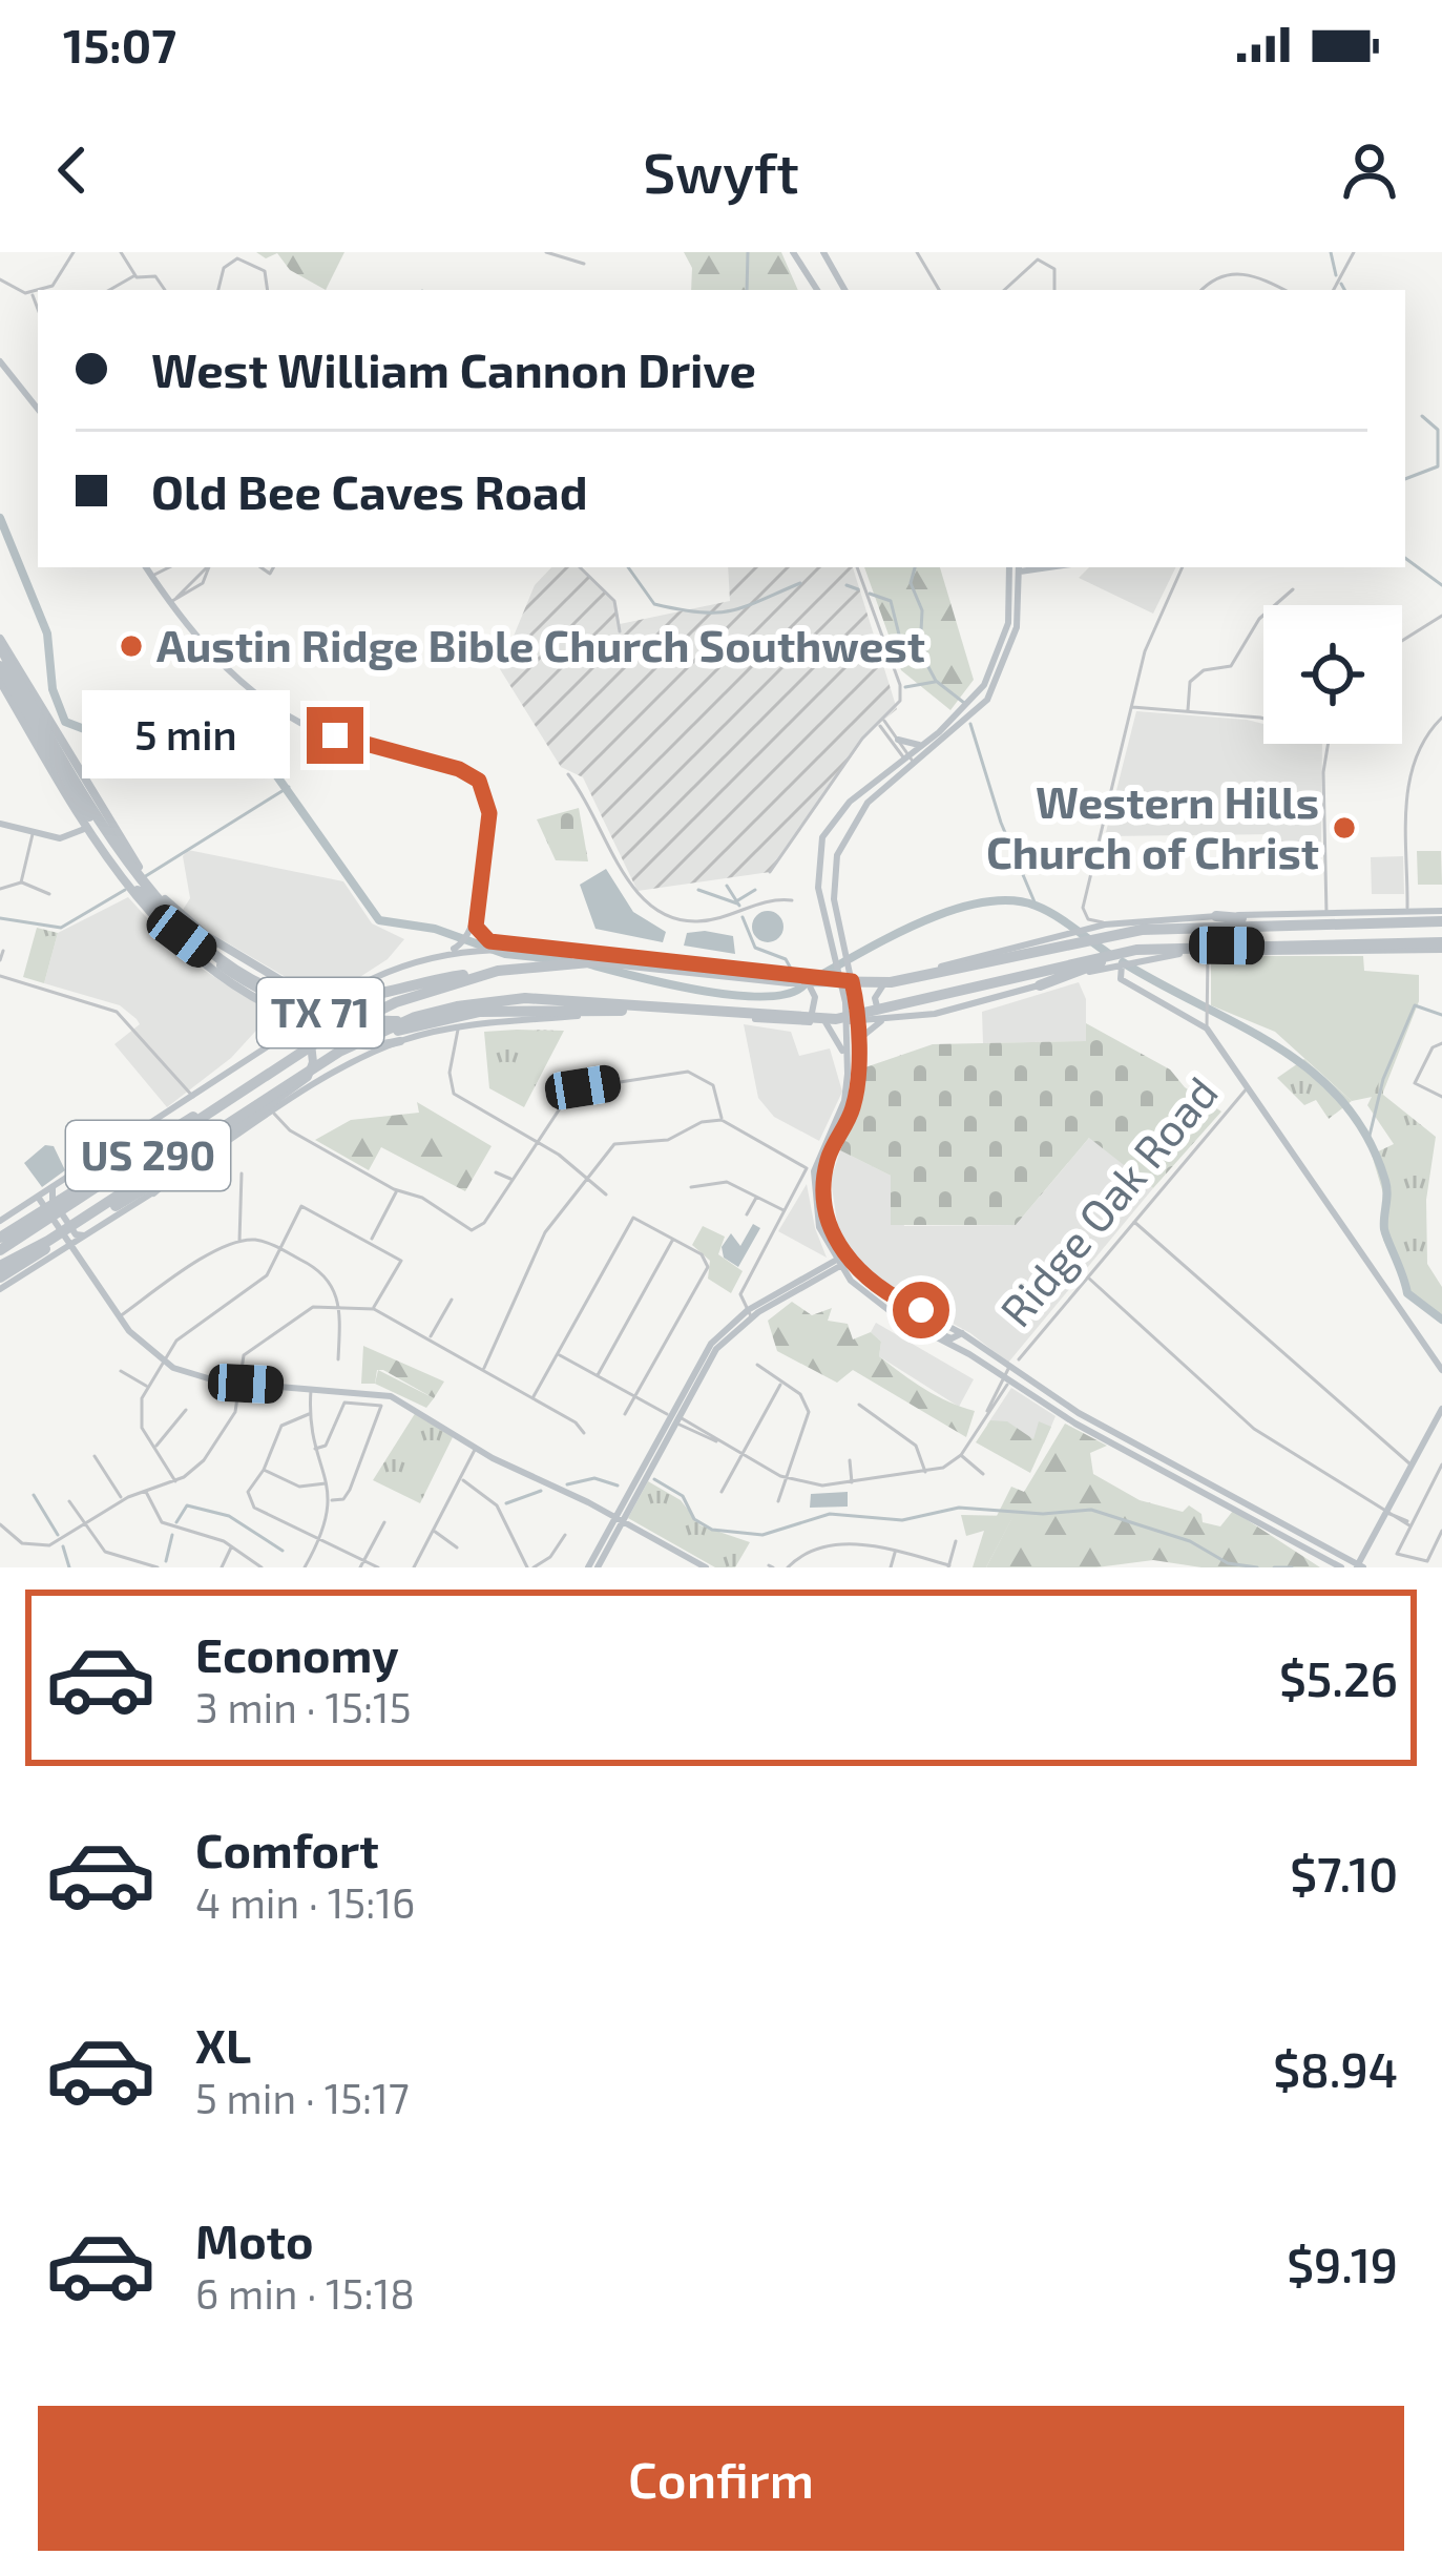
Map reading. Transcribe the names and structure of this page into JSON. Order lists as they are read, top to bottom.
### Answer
{
  "streets": {
    "highway": ["TX 71", "US 290"],
    "street": ["Ridge Oak Road"]
  },
  "crossings": [
    ["TX 71", "US 290"]
  ],
  "places": ["Austin Ridge Bible Church Southwest", "Western Hills Church of Christ"],
  "page": {
    "status": "15:07",
    "header": "Swyft",
    "banner": ["West William Cannon Drive", "Old Bee Caves Road"],
    "bubble": "5 min",
    "list": [
      {
        "name": "Economy",
        "note": "3 min · 15:15",
        "value": "$5.26"
      },
      {
        "name": "Comfort",
        "note": "4 min · 15:16",
        "value": "$7.10"
      },
      {
        "name": "XL",
        "note": "5 min · 15:17",
        "value": "$8.94"
      },
      {
        "name": "Moto",
        "note": "6 min · 15:18",
        "value": "$9.19"
      }
    ],
    "buttons": "Confirm"
  }
}
